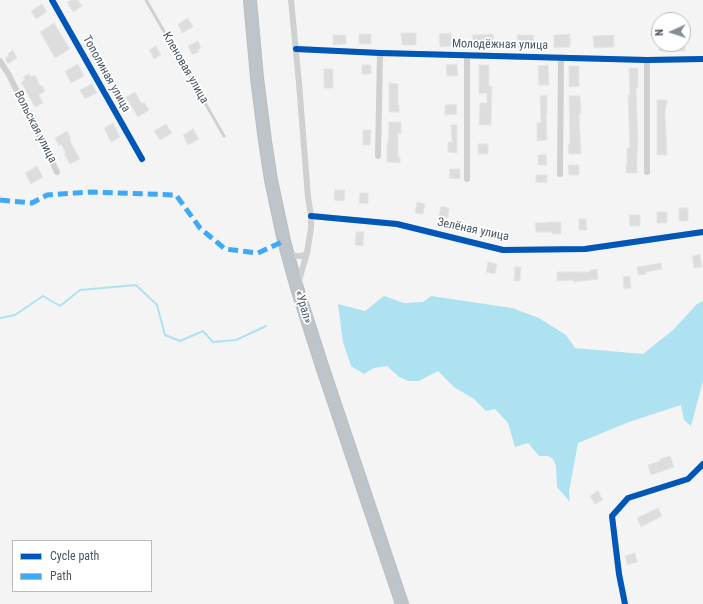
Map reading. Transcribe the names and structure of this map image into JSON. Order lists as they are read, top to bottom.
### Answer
{
  "streets": {
    "highway": ["«Урал»"],
    "street": [
      "Молодёжная улица",
      "Тополиная улица",
      "Вольская улица",
      "Зелёная улица"
    ],
    "lane": ["Кленовая улица"]
  },
  "legend": ["Cycle path", "Path"],
  "north": "left"
}
